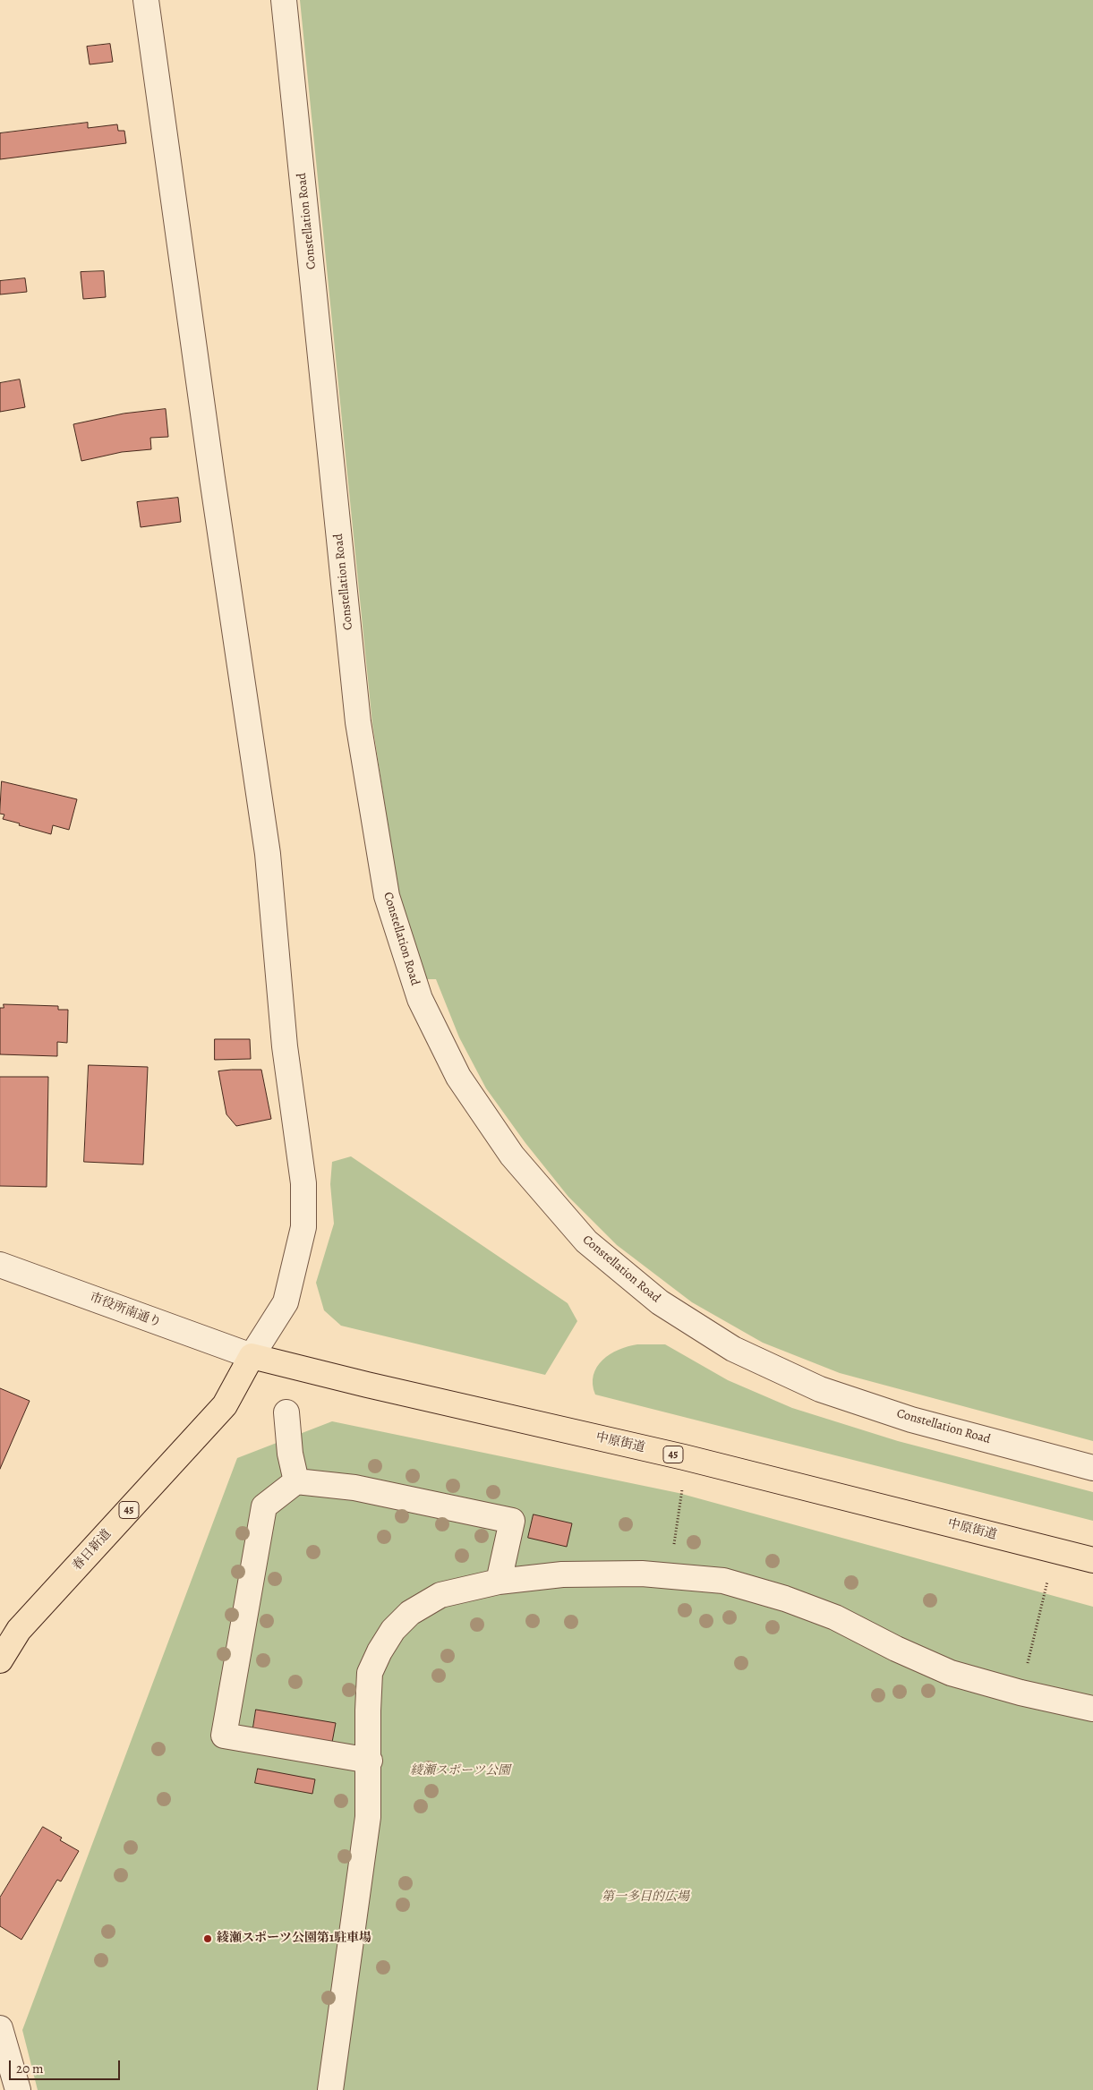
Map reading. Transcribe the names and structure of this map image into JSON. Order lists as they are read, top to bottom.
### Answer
{
  "streets": {
    "main road": ["中原街道", "45", "春日新道"],
    "street": ["Constellation Road", "市役所南通り"]
  },
  "crossings": [
    ["市役所南通り", "中原街道"],
    ["市役所南通り", "春日新道"],
    ["中原街道", "春日新道"]
  ],
  "parks": ["綾瀬スポーツ公園", "第一多目的広場"],
  "places": ["綾瀬スポーツ公園第1駐車場"],
  "scale_bar": "20 m"
}
